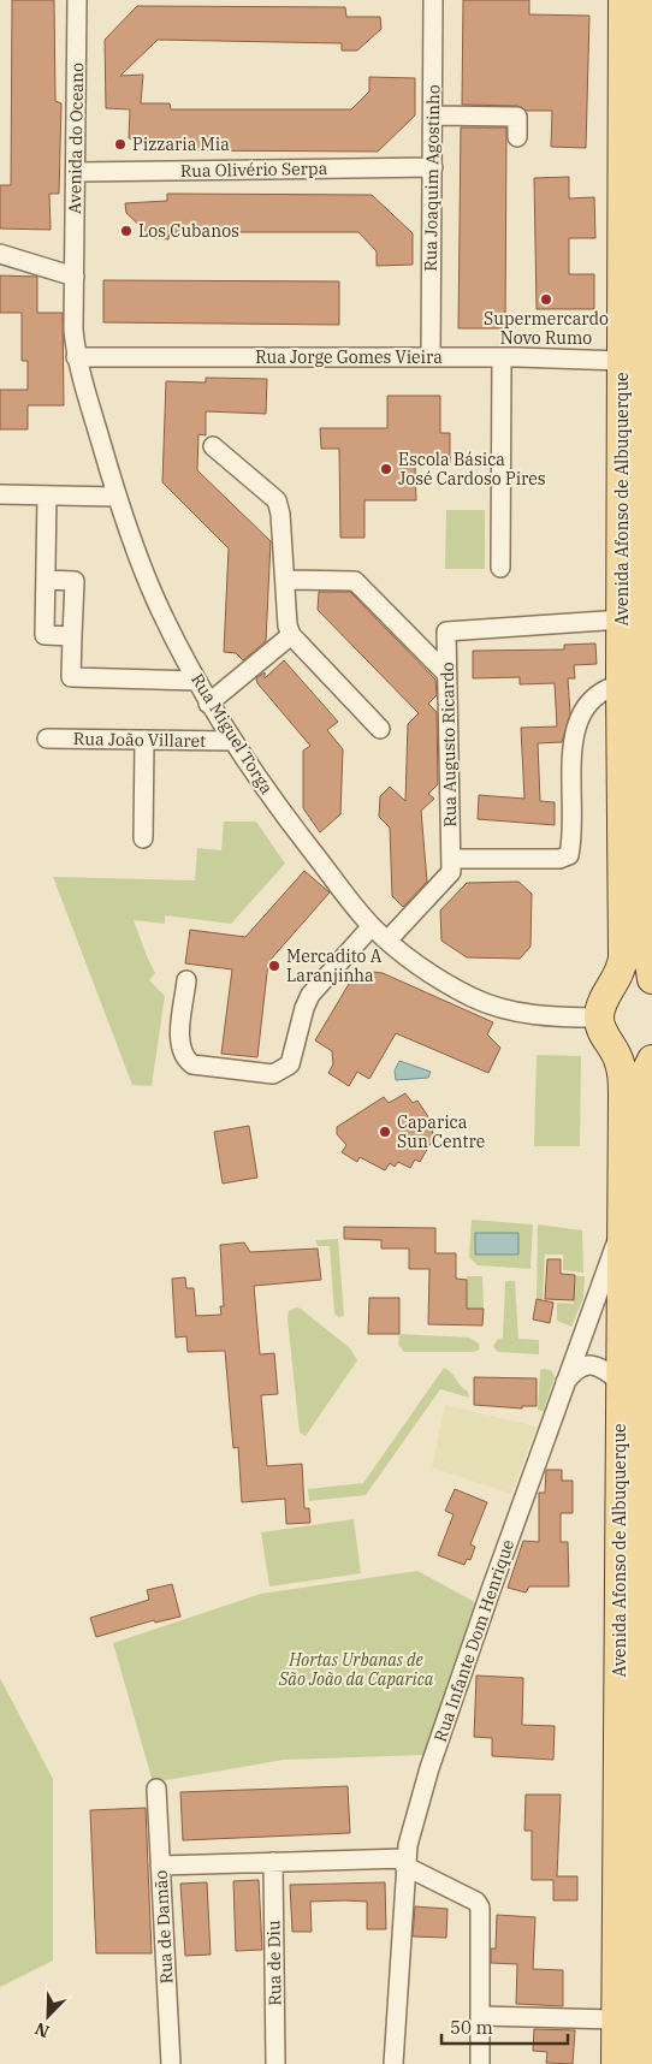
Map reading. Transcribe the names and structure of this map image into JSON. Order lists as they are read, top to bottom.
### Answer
{
  "streets": {
    "main road": ["Avenida Afonso de Albuquerque"],
    "street": [
      "Avenida do Oceano",
      "Rua Olivério Serpa",
      "Rua Joaquim Agostinho",
      "Rua Jorge Gomes Vieira",
      "Rua Miguel Torga",
      "Rua João Villaret",
      "Rua Augusto Ricardo",
      "Rua Infante Dom Henrique",
      "Rua de Damão",
      "Rua de Diu"
    ]
  },
  "crossings": [
    ["Avenida do Oceano", "Rua Olivério Serpa"],
    ["Avenida do Oceano", "Rua Miguel Torga"],
    ["Rua Olivério Serpa", "Rua Joaquim Agostinho"],
    ["Rua Joaquim Agostinho", "Rua Jorge Gomes Vieira"],
    ["Rua Jorge Gomes Vieira", "Avenida Afonso de Albuquerque"],
    ["Rua Jorge Gomes Vieira", "Rua Miguel Torga"],
    ["Avenida Afonso de Albuquerque", "Rua Miguel Torga"],
    ["Avenida Afonso de Albuquerque", "Rua Augusto Ricardo"],
    ["Avenida Afonso de Albuquerque", "Rua Infante Dom Henrique"],
    ["Rua Miguel Torga", "Rua João Villaret"],
    ["Rua Miguel Torga", "Rua Augusto Ricardo"]
  ],
  "parks": ["Hortas Urbanas de São João da Caparica"],
  "places": [
    "Pizzaria Mia",
    "Los Cubanos",
    "Supermercardo Novo Rumo",
    "Escola Básica José Cardoso Pires",
    "Mercadito A Laranjinha",
    "Caparica Sun Centre"
  ],
  "scale_bar": "50 m",
  "north": "bottom left"
}
